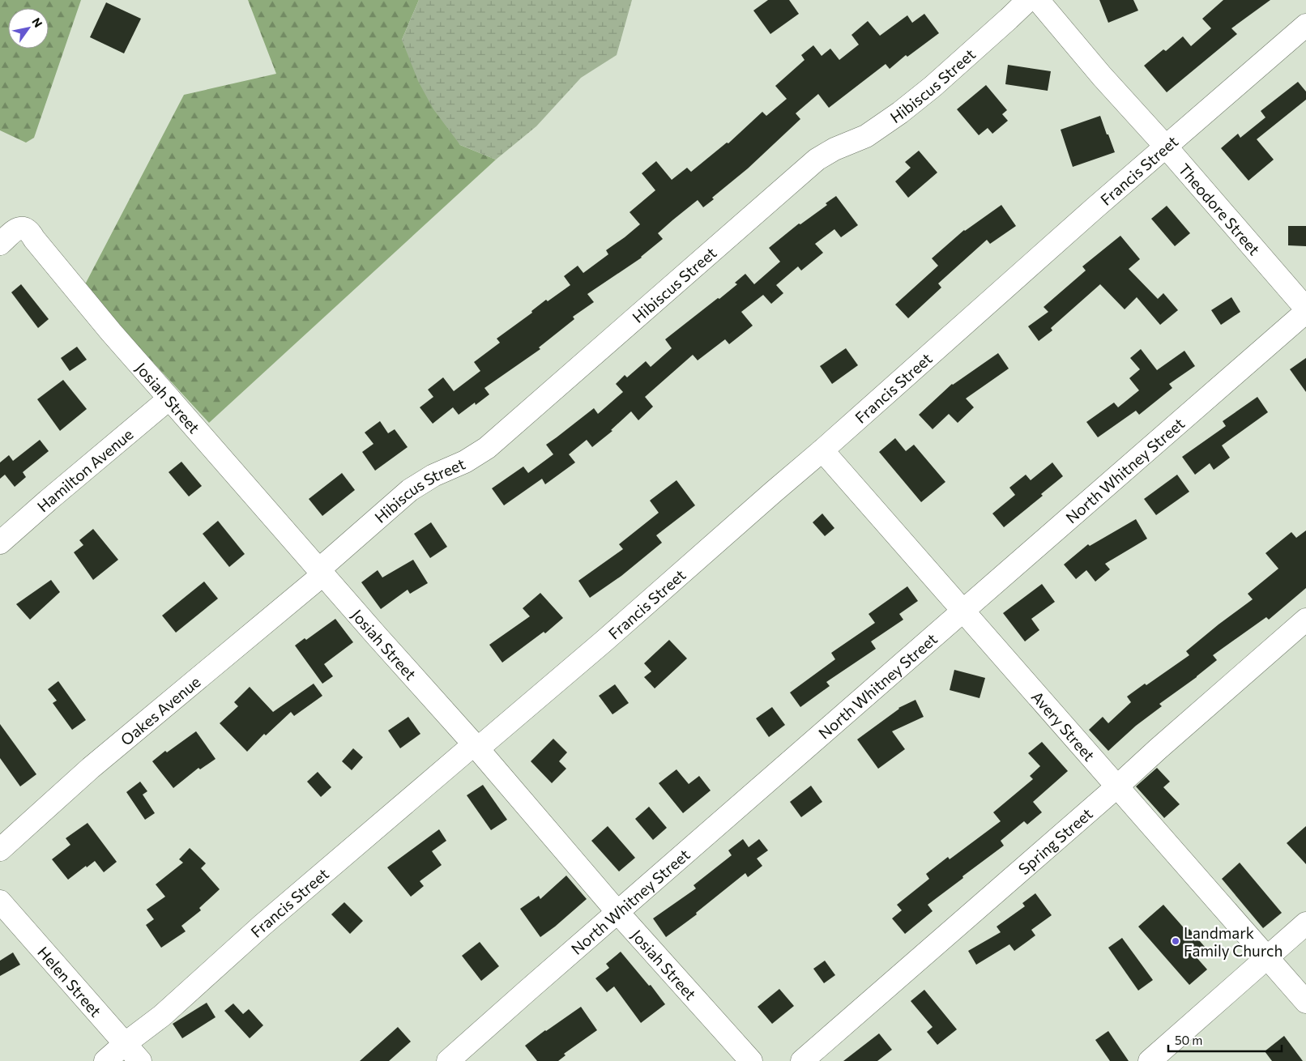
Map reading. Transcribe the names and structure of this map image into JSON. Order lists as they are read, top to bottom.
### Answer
{
  "streets": {
    "street": [
      "Hibiscus Street",
      "Francis Street",
      "Theodore Street",
      "Josiah Street",
      "Hamilton Avenue",
      "North Whitney Street",
      "Oakes Avenue",
      "Avery Street",
      "Spring Street",
      "Helen Street"
    ]
  },
  "crossings": [
    ["Hibiscus Street", "Josiah Street"],
    ["Hibiscus Street", "Oakes Avenue"],
    ["Francis Street", "Theodore Street"],
    ["Francis Street", "Josiah Street"],
    ["Francis Street", "Avery Street"],
    ["Francis Street", "Helen Street"],
    ["Josiah Street", "Hamilton Avenue"],
    ["Josiah Street", "North Whitney Street"],
    ["Josiah Street", "Oakes Avenue"],
    ["North Whitney Street", "Avery Street"],
    ["Avery Street", "Spring Street"]
  ],
  "places": ["Landmark Family Church"],
  "scale_bar": "50 m",
  "north": "top right"
}
